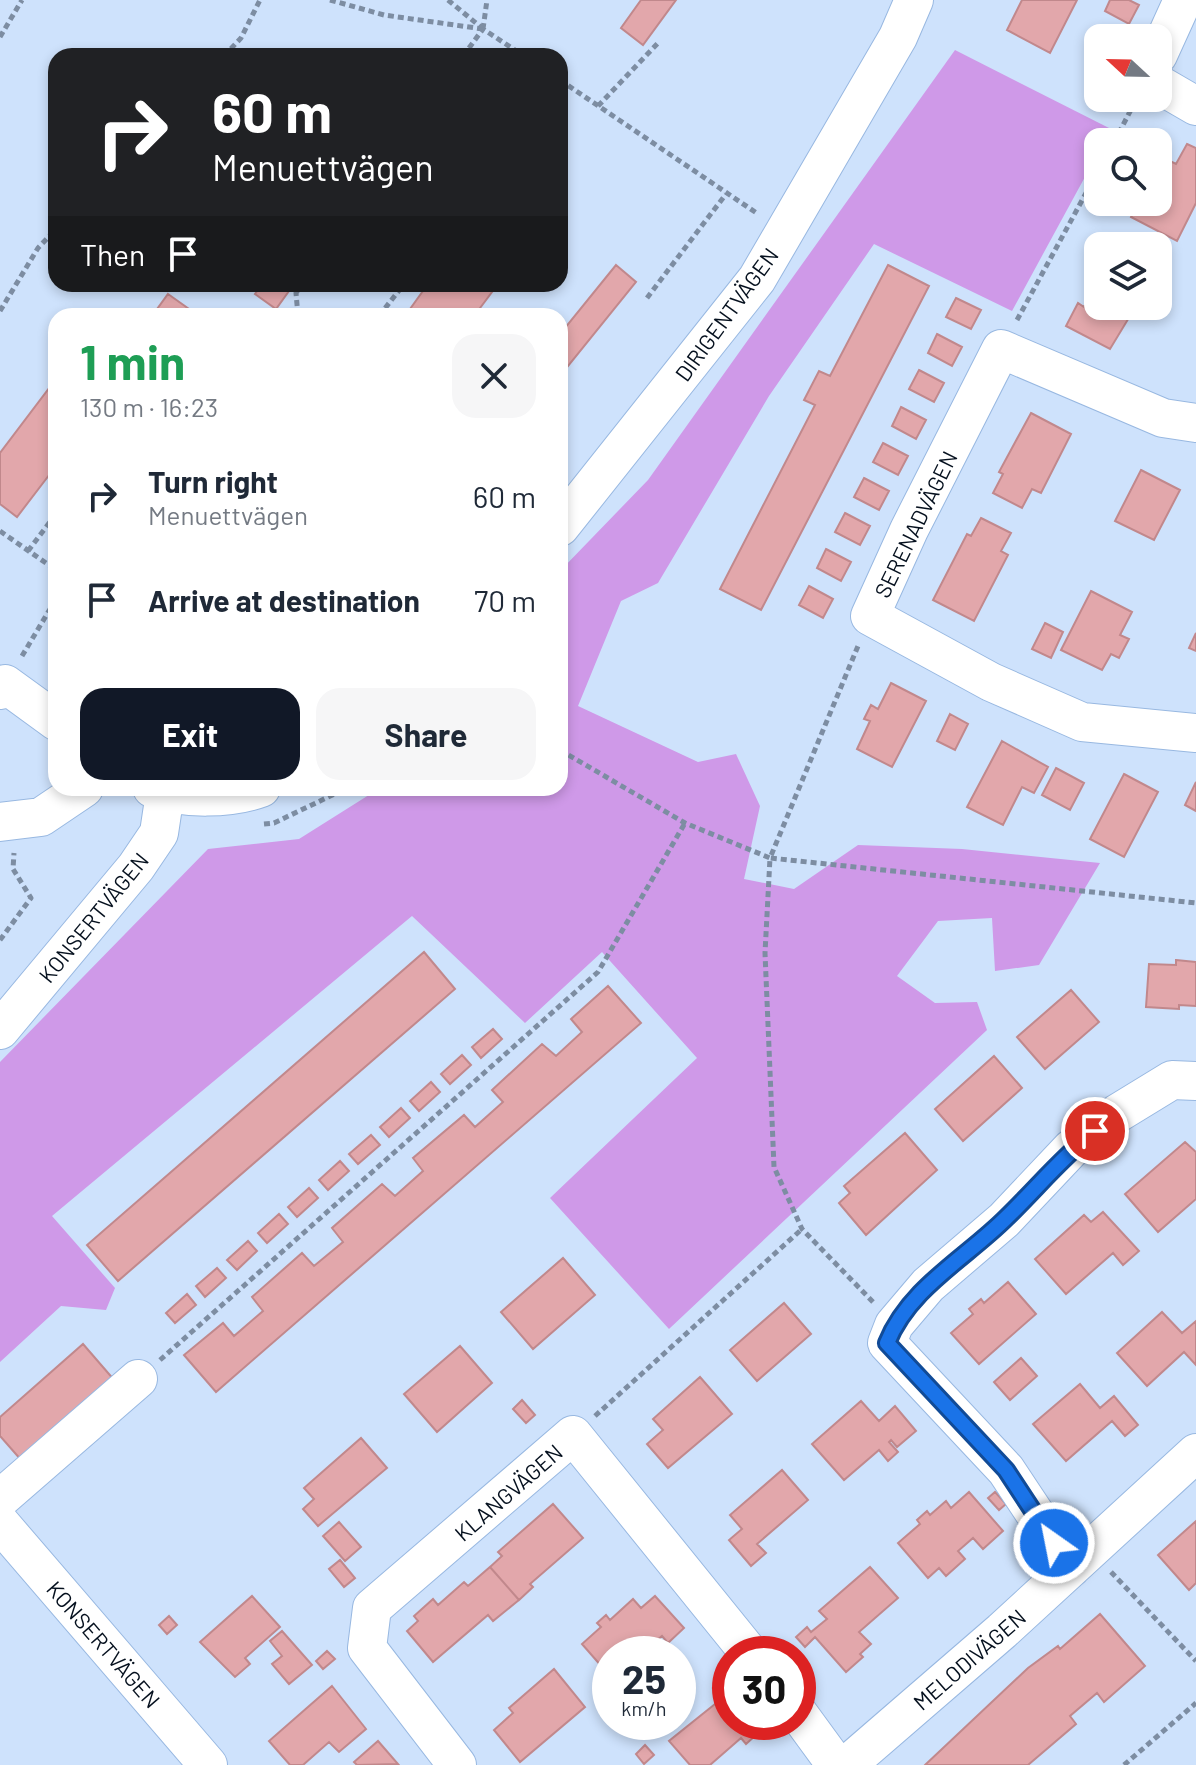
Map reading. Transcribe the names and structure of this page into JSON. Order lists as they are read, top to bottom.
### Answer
{
  "streets": {
    "street": [
      "DIRIGENTVÄGEN",
      "SERENADVÄGEN",
      "KONSERTVÄGEN",
      "KLANGVÄGEN",
      "MELODIVÄGEN"
    ]
  },
  "north": "left",
  "page": {
    "turn": ["60 m", "Menuettvägen"],
    "then": "Then",
    "heading": ["1 min", "130 m · 16:23"],
    "list": [
      {
        "name": "Turn right",
        "note": "Menuettvägen",
        "value": "60 m"
      },
      {
        "name": "Arrive at destination",
        "value": "70 m"
      }
    ],
    "buttons": ["Exit", "Share"],
    "speed": "25 km/h",
    "limit": "30"
  }
}
